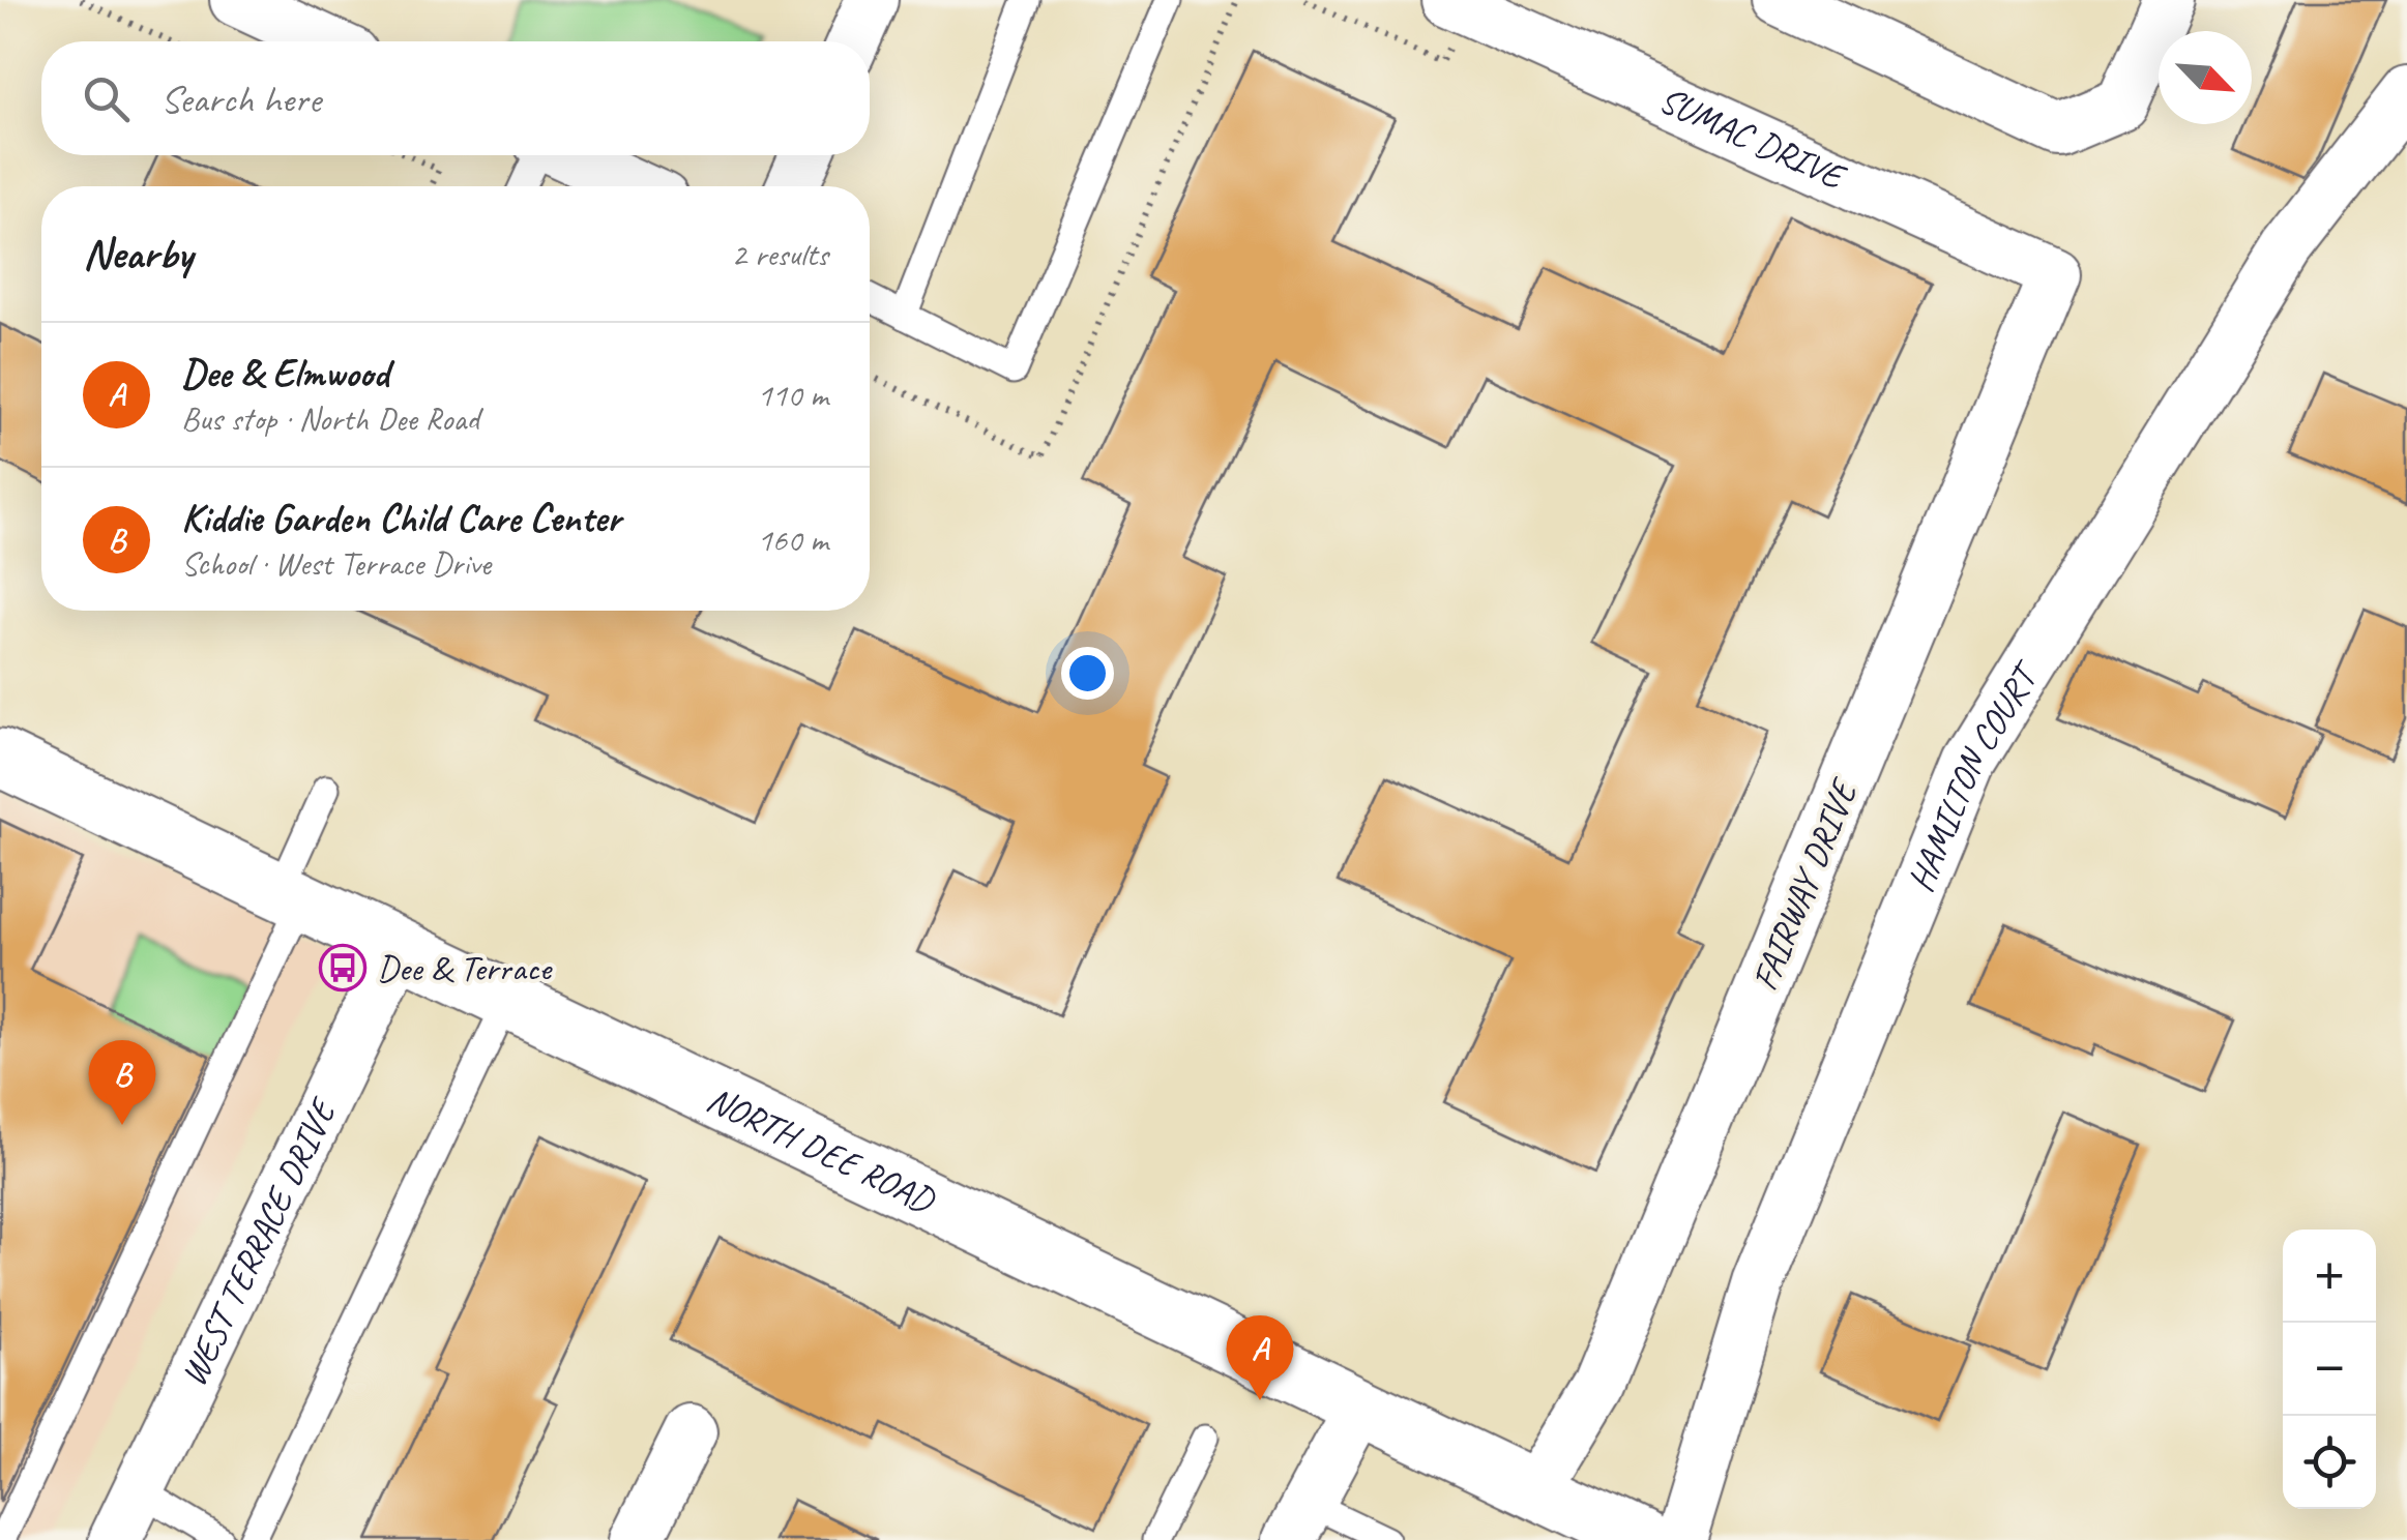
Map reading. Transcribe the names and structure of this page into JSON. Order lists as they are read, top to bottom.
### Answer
{
  "streets": {
    "street": [
      "SUMAC DRIVE",
      "HAMILTON COURT",
      "FAIRWAY DRIVE",
      "NORTH DEE ROAD",
      "WEST TERRACE DRIVE"
    ]
  },
  "crossings": [
    ["SUMAC DRIVE", "FAIRWAY DRIVE"],
    ["FAIRWAY DRIVE", "NORTH DEE ROAD"],
    ["NORTH DEE ROAD", "WEST TERRACE DRIVE"]
  ],
  "places": {
    "bus stop": ["Dee & Terrace"]
  },
  "north": "bottom right",
  "page": {
    "search": "Search here",
    "heading": ["Nearby", "2 results"],
    "list": [
      {
        "mark": "A",
        "name": "Dee & Elmwood",
        "note": "Bus stop · North Dee Road",
        "value": "110 m"
      },
      {
        "mark": "B",
        "name": "Kiddie Garden Child Care Center",
        "note": "School · West Terrace Drive",
        "value": "160 m"
      }
    ],
    "pins": ["B", "A"],
    "map_buttons": ["+", "−"]
  }
}
